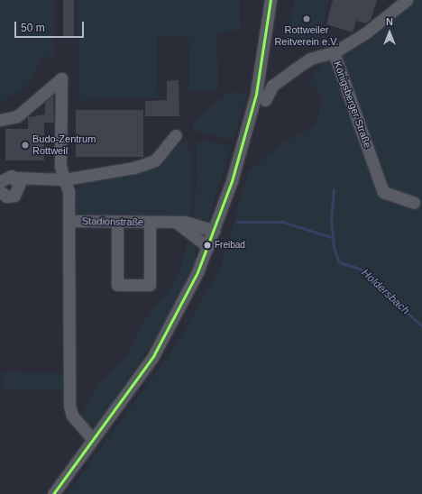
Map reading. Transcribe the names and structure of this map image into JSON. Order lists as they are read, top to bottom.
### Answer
{
  "streets": {
    "street": ["Königsberger Straße", "Stadionstraße"]
  },
  "water": ["Holdersbach"],
  "places": ["Rottweiler Reitverein e.V.", "Budo-Zentrum Rottweil", "Freibad"],
  "scale_bar": "50 m",
  "north": "top"
}
